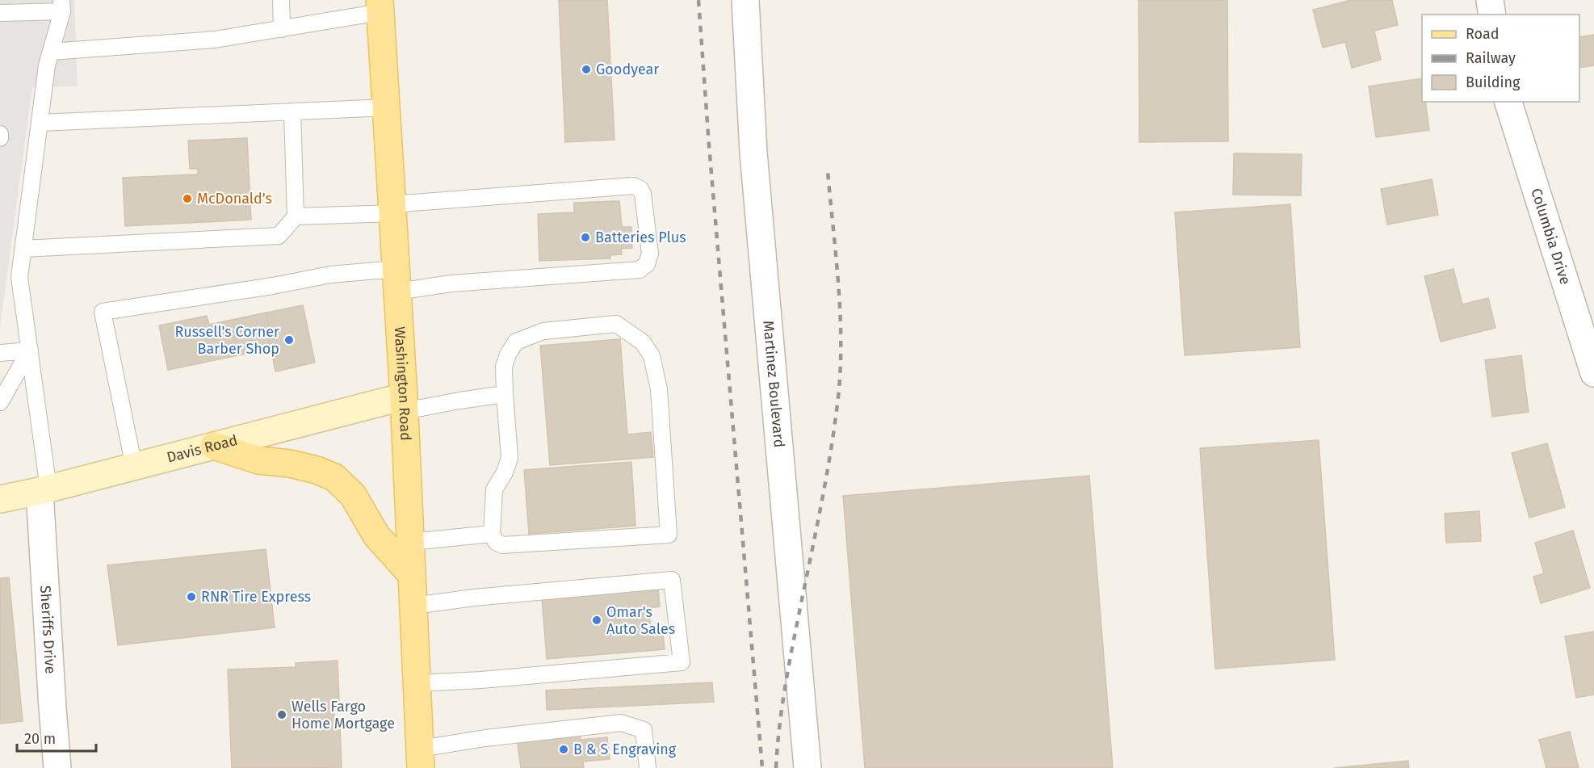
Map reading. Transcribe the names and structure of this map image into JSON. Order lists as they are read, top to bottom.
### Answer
{
  "streets": {
    "main road": ["Washington Road", "Davis Road"],
    "street": ["Columbia Drive", "Martinez Boulevard", "Sheriffs Drive"]
  },
  "crossings": [
    ["Washington Road", "Davis Road"],
    ["Davis Road", "Sheriffs Drive"]
  ],
  "places": [
    "Goodyear",
    "McDonald's",
    "Batteries Plus",
    "Russell's Corner Barber Shop",
    "RNR Tire Express",
    "Omar's Auto Sales",
    "Wells Fargo Home Mortgage",
    "B & S Engraving"
  ],
  "legend": ["Road", "Railway", "Building"],
  "scale_bar": "20 m"
}
